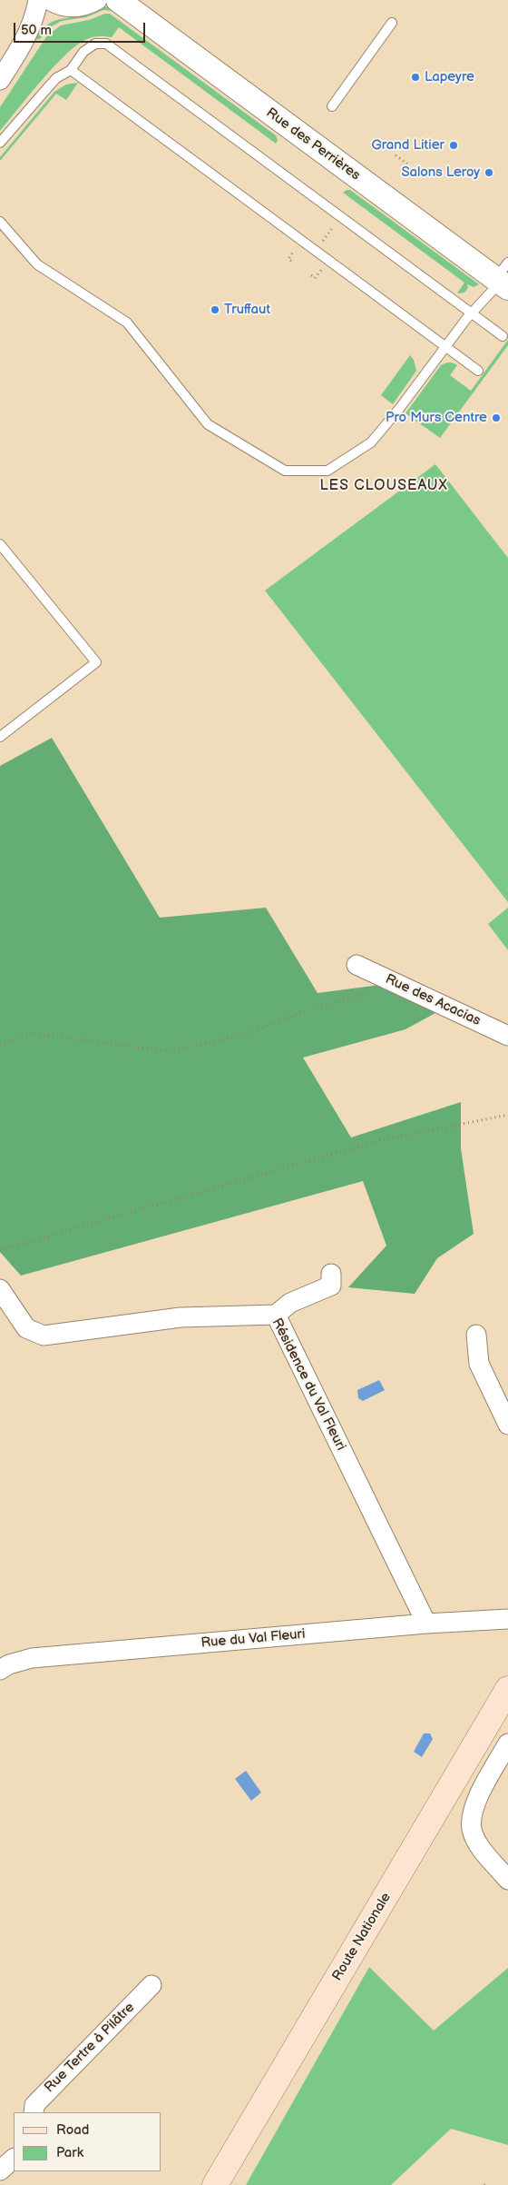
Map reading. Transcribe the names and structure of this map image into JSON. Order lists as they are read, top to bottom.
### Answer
{
  "streets": {
    "main road": ["Route Nationale"],
    "street": [
      "Rue des Perrières",
      "Rue des Acacias",
      "Résidence du Val Fleuri",
      "Rue du Val Fleuri",
      "Rue Tertre à Pilâtre"
    ]
  },
  "crossings": [
    ["Résidence du Val Fleuri", "Rue du Val Fleuri"]
  ],
  "districts": ["LES CLOUSEAUX"],
  "places": [
    "Lapeyre",
    "Grand Litier",
    "Salons Leroy",
    "Truffaut",
    "Pro Murs Centre"
  ],
  "legend": ["Road", "Park"],
  "scale_bar": "50 m"
}
